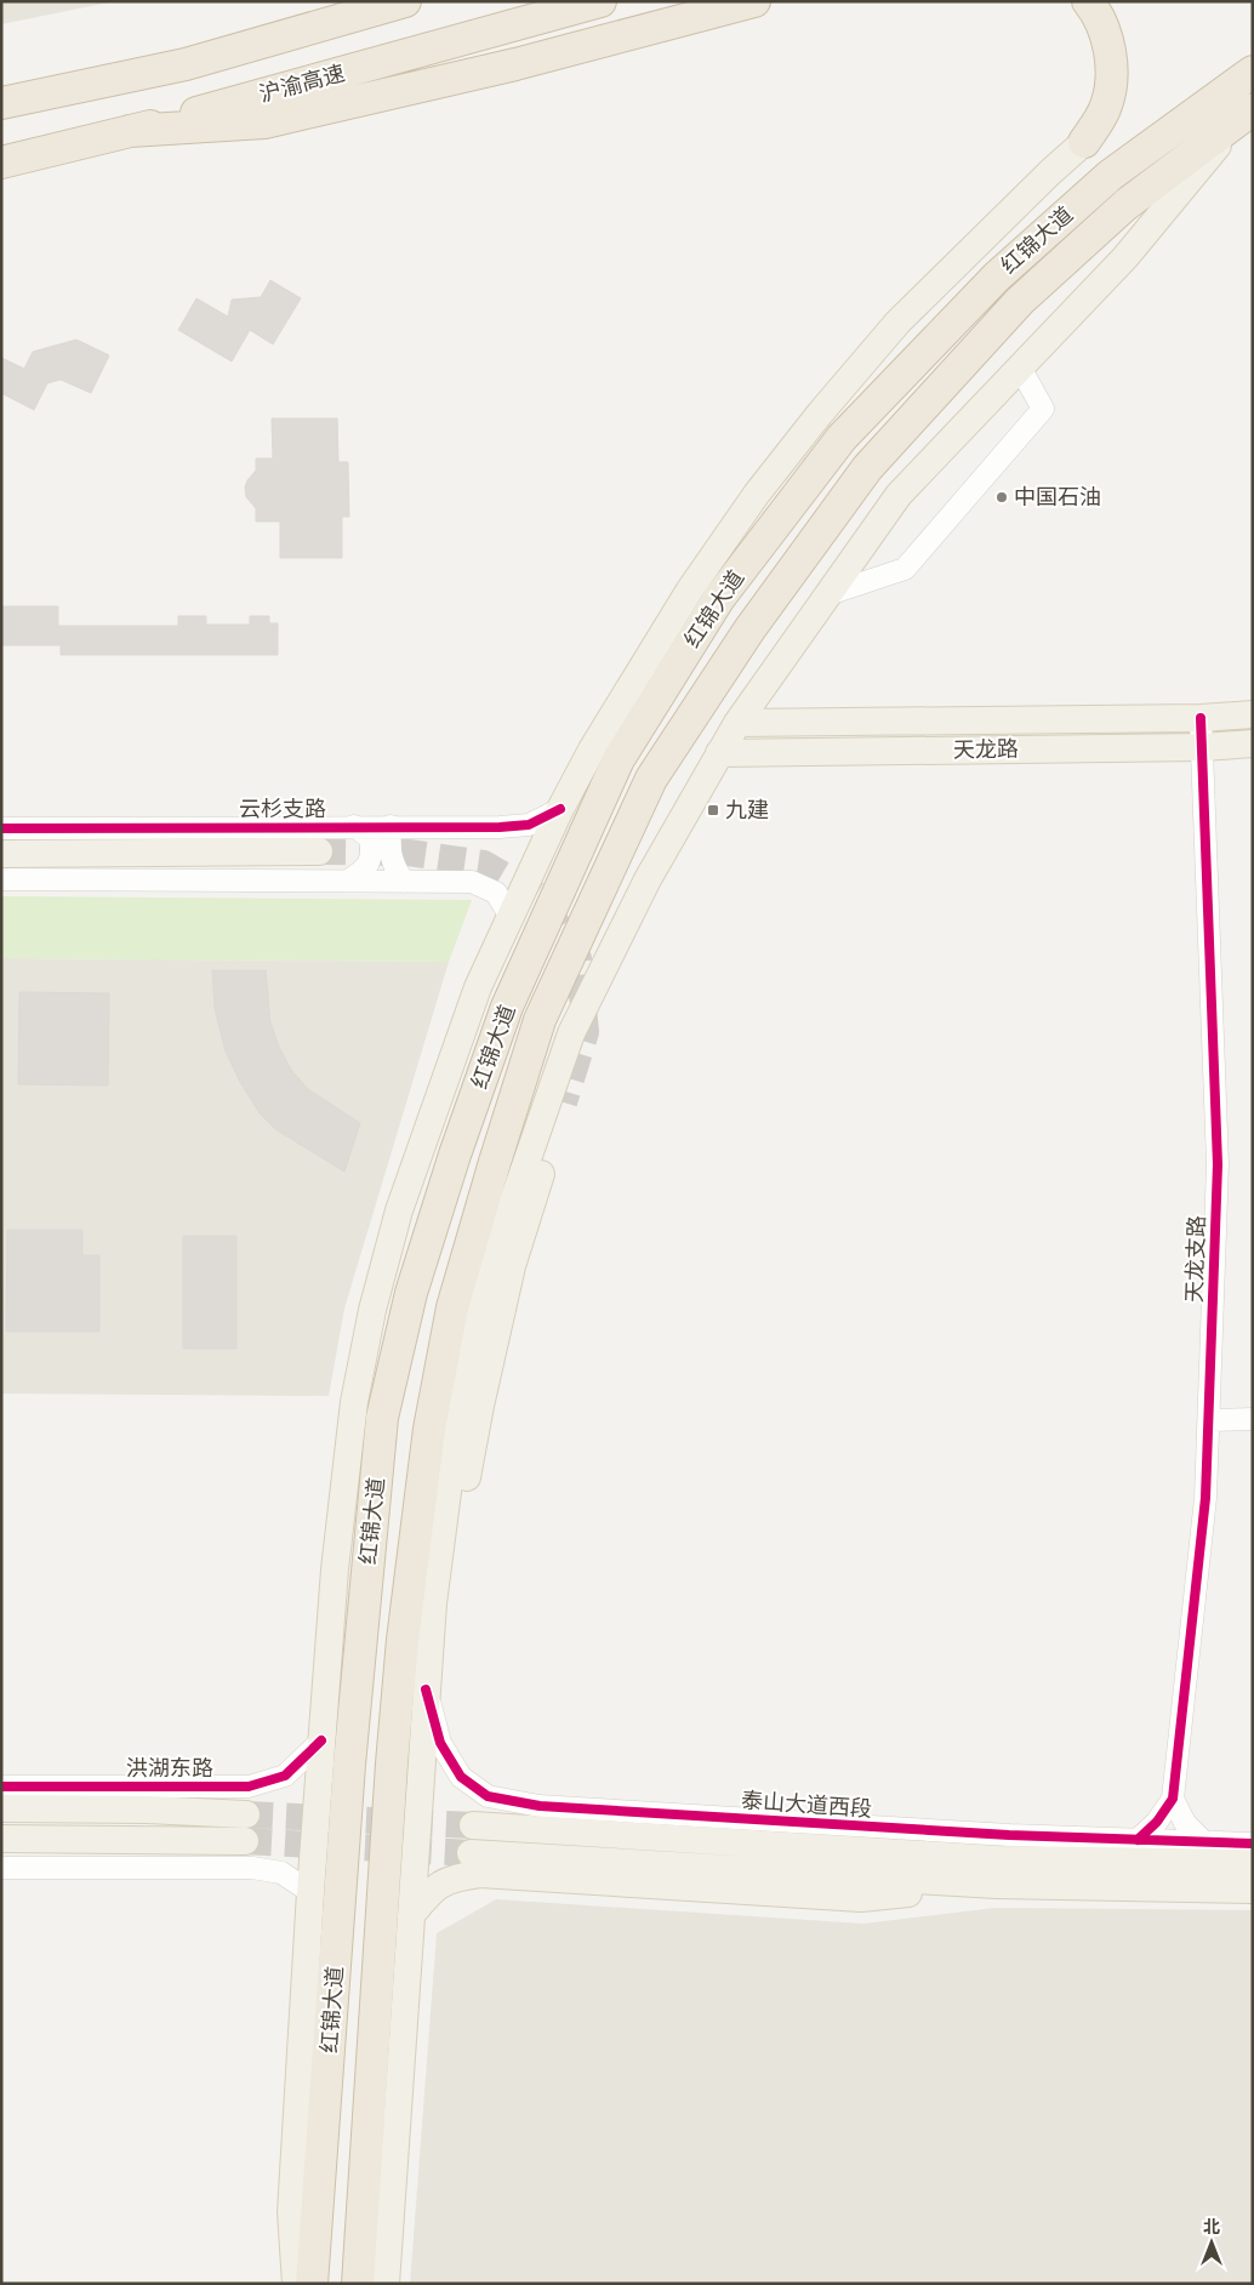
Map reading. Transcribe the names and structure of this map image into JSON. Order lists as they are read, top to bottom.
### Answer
{
  "streets": {
    "highway": ["沪渝高速", "红锦大道"],
    "main road": ["天龙路", "洪湖东路", "泰山大道西段"],
    "street": ["云杉支路", "天龙支路"]
  },
  "crossings": [
    ["红锦大道", "天龙路"],
    ["红锦大道", "云杉支路"],
    ["红锦大道", "洪湖东路"],
    ["红锦大道", "泰山大道西段"],
    ["天龙路", "天龙支路"]
  ],
  "places": {
    "other": ["中国石油"],
    "transit": ["九建"]
  },
  "north": "top"
}
